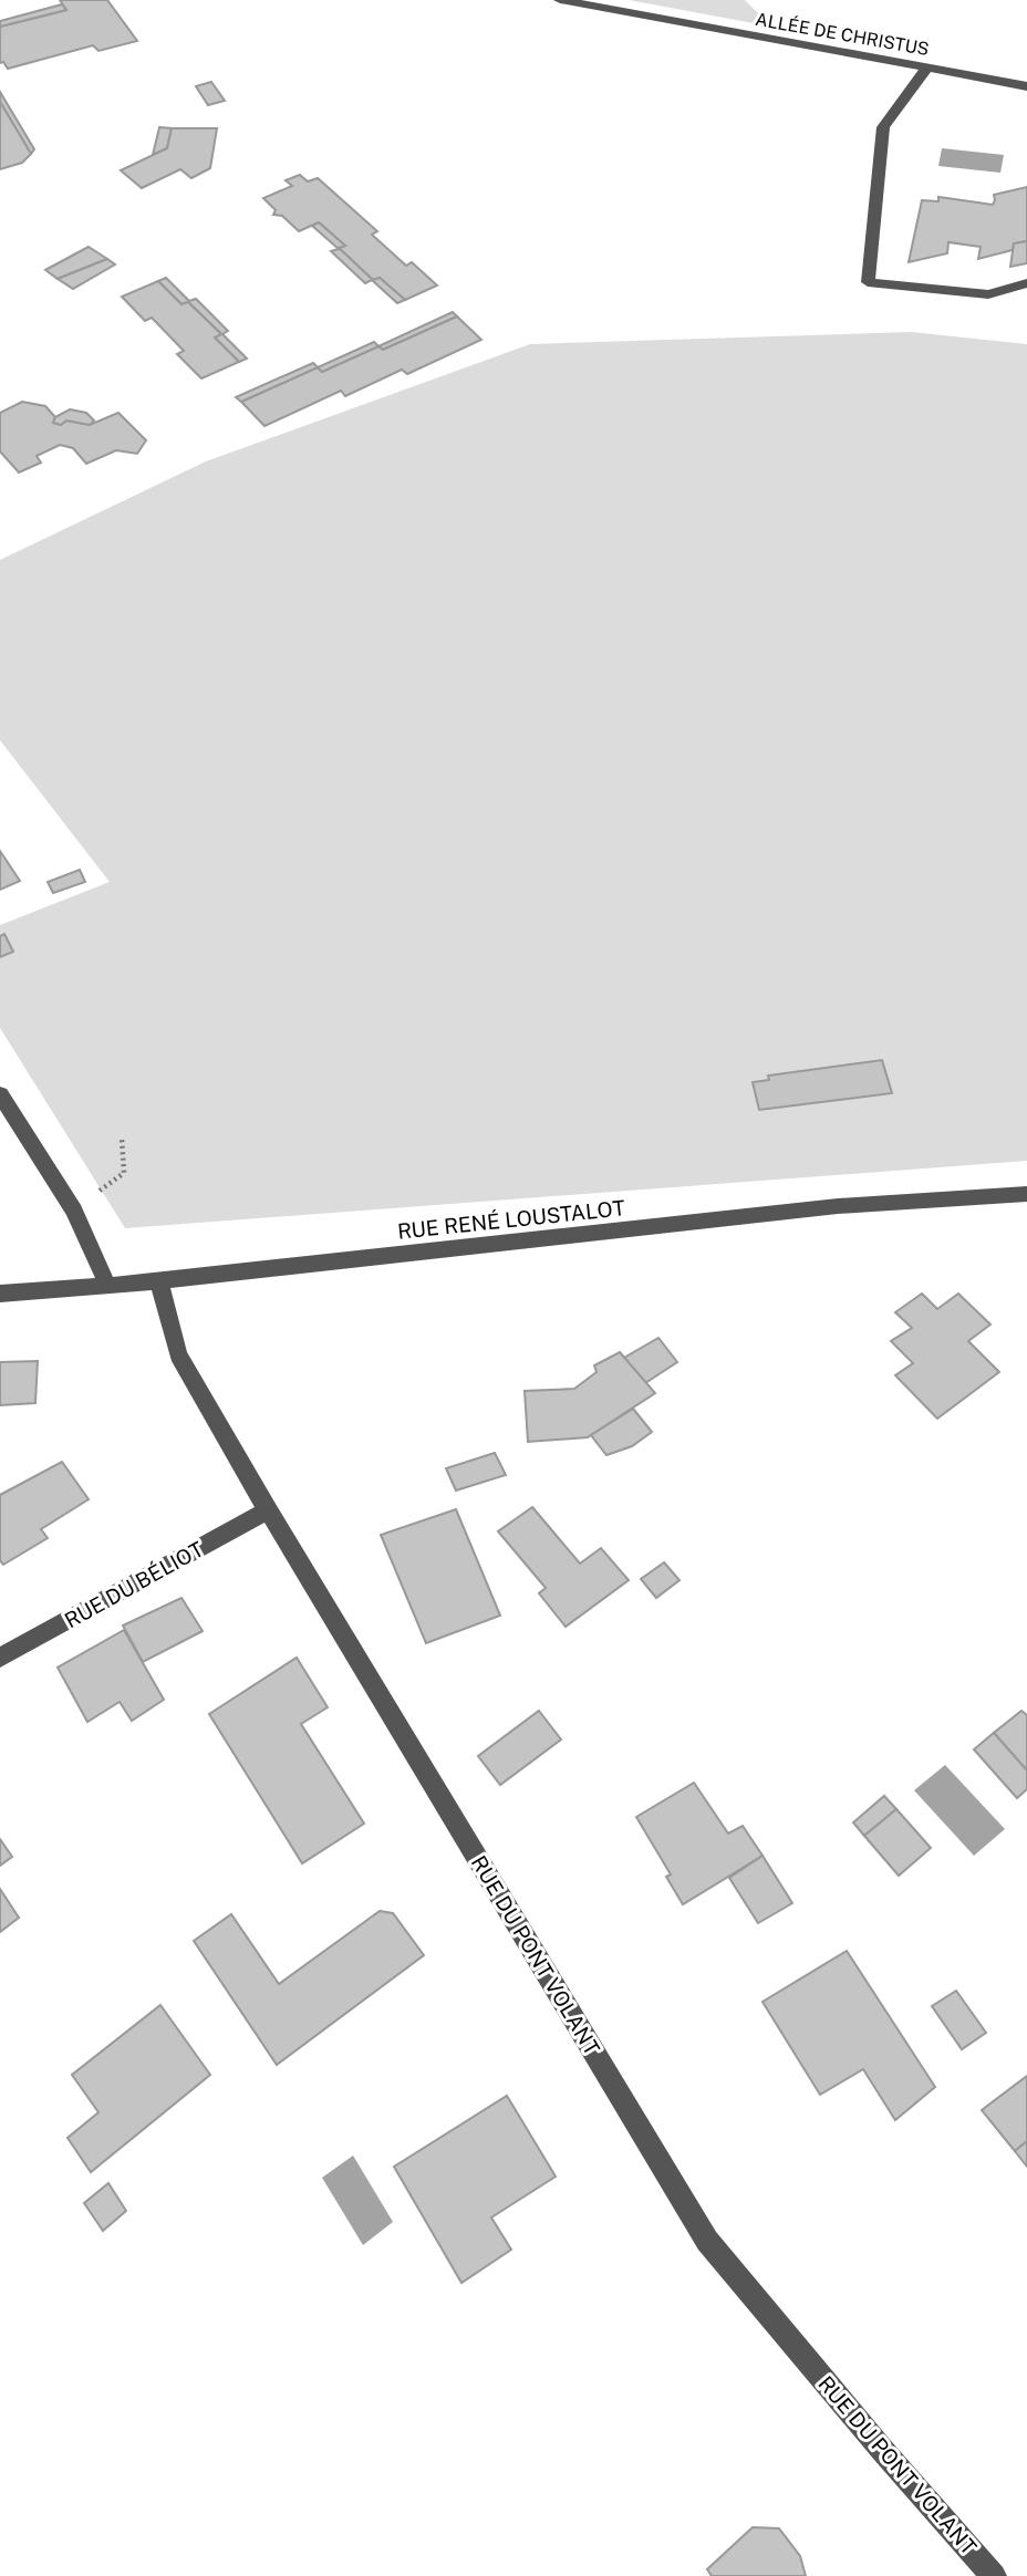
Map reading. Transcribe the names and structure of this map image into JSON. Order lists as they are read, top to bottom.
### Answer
{
  "streets": {
    "street": [
      "ALLÉE DE CHRISTUS",
      "RUE RENÉ LOUSTALOT",
      "RUE DU BÉLIOT",
      "RUE DU PONT VOLANT"
    ]
  },
  "crossings": [
    ["RUE RENÉ LOUSTALOT", "RUE DU PONT VOLANT"],
    ["RUE DU BÉLIOT", "RUE DU PONT VOLANT"]
  ]
}
